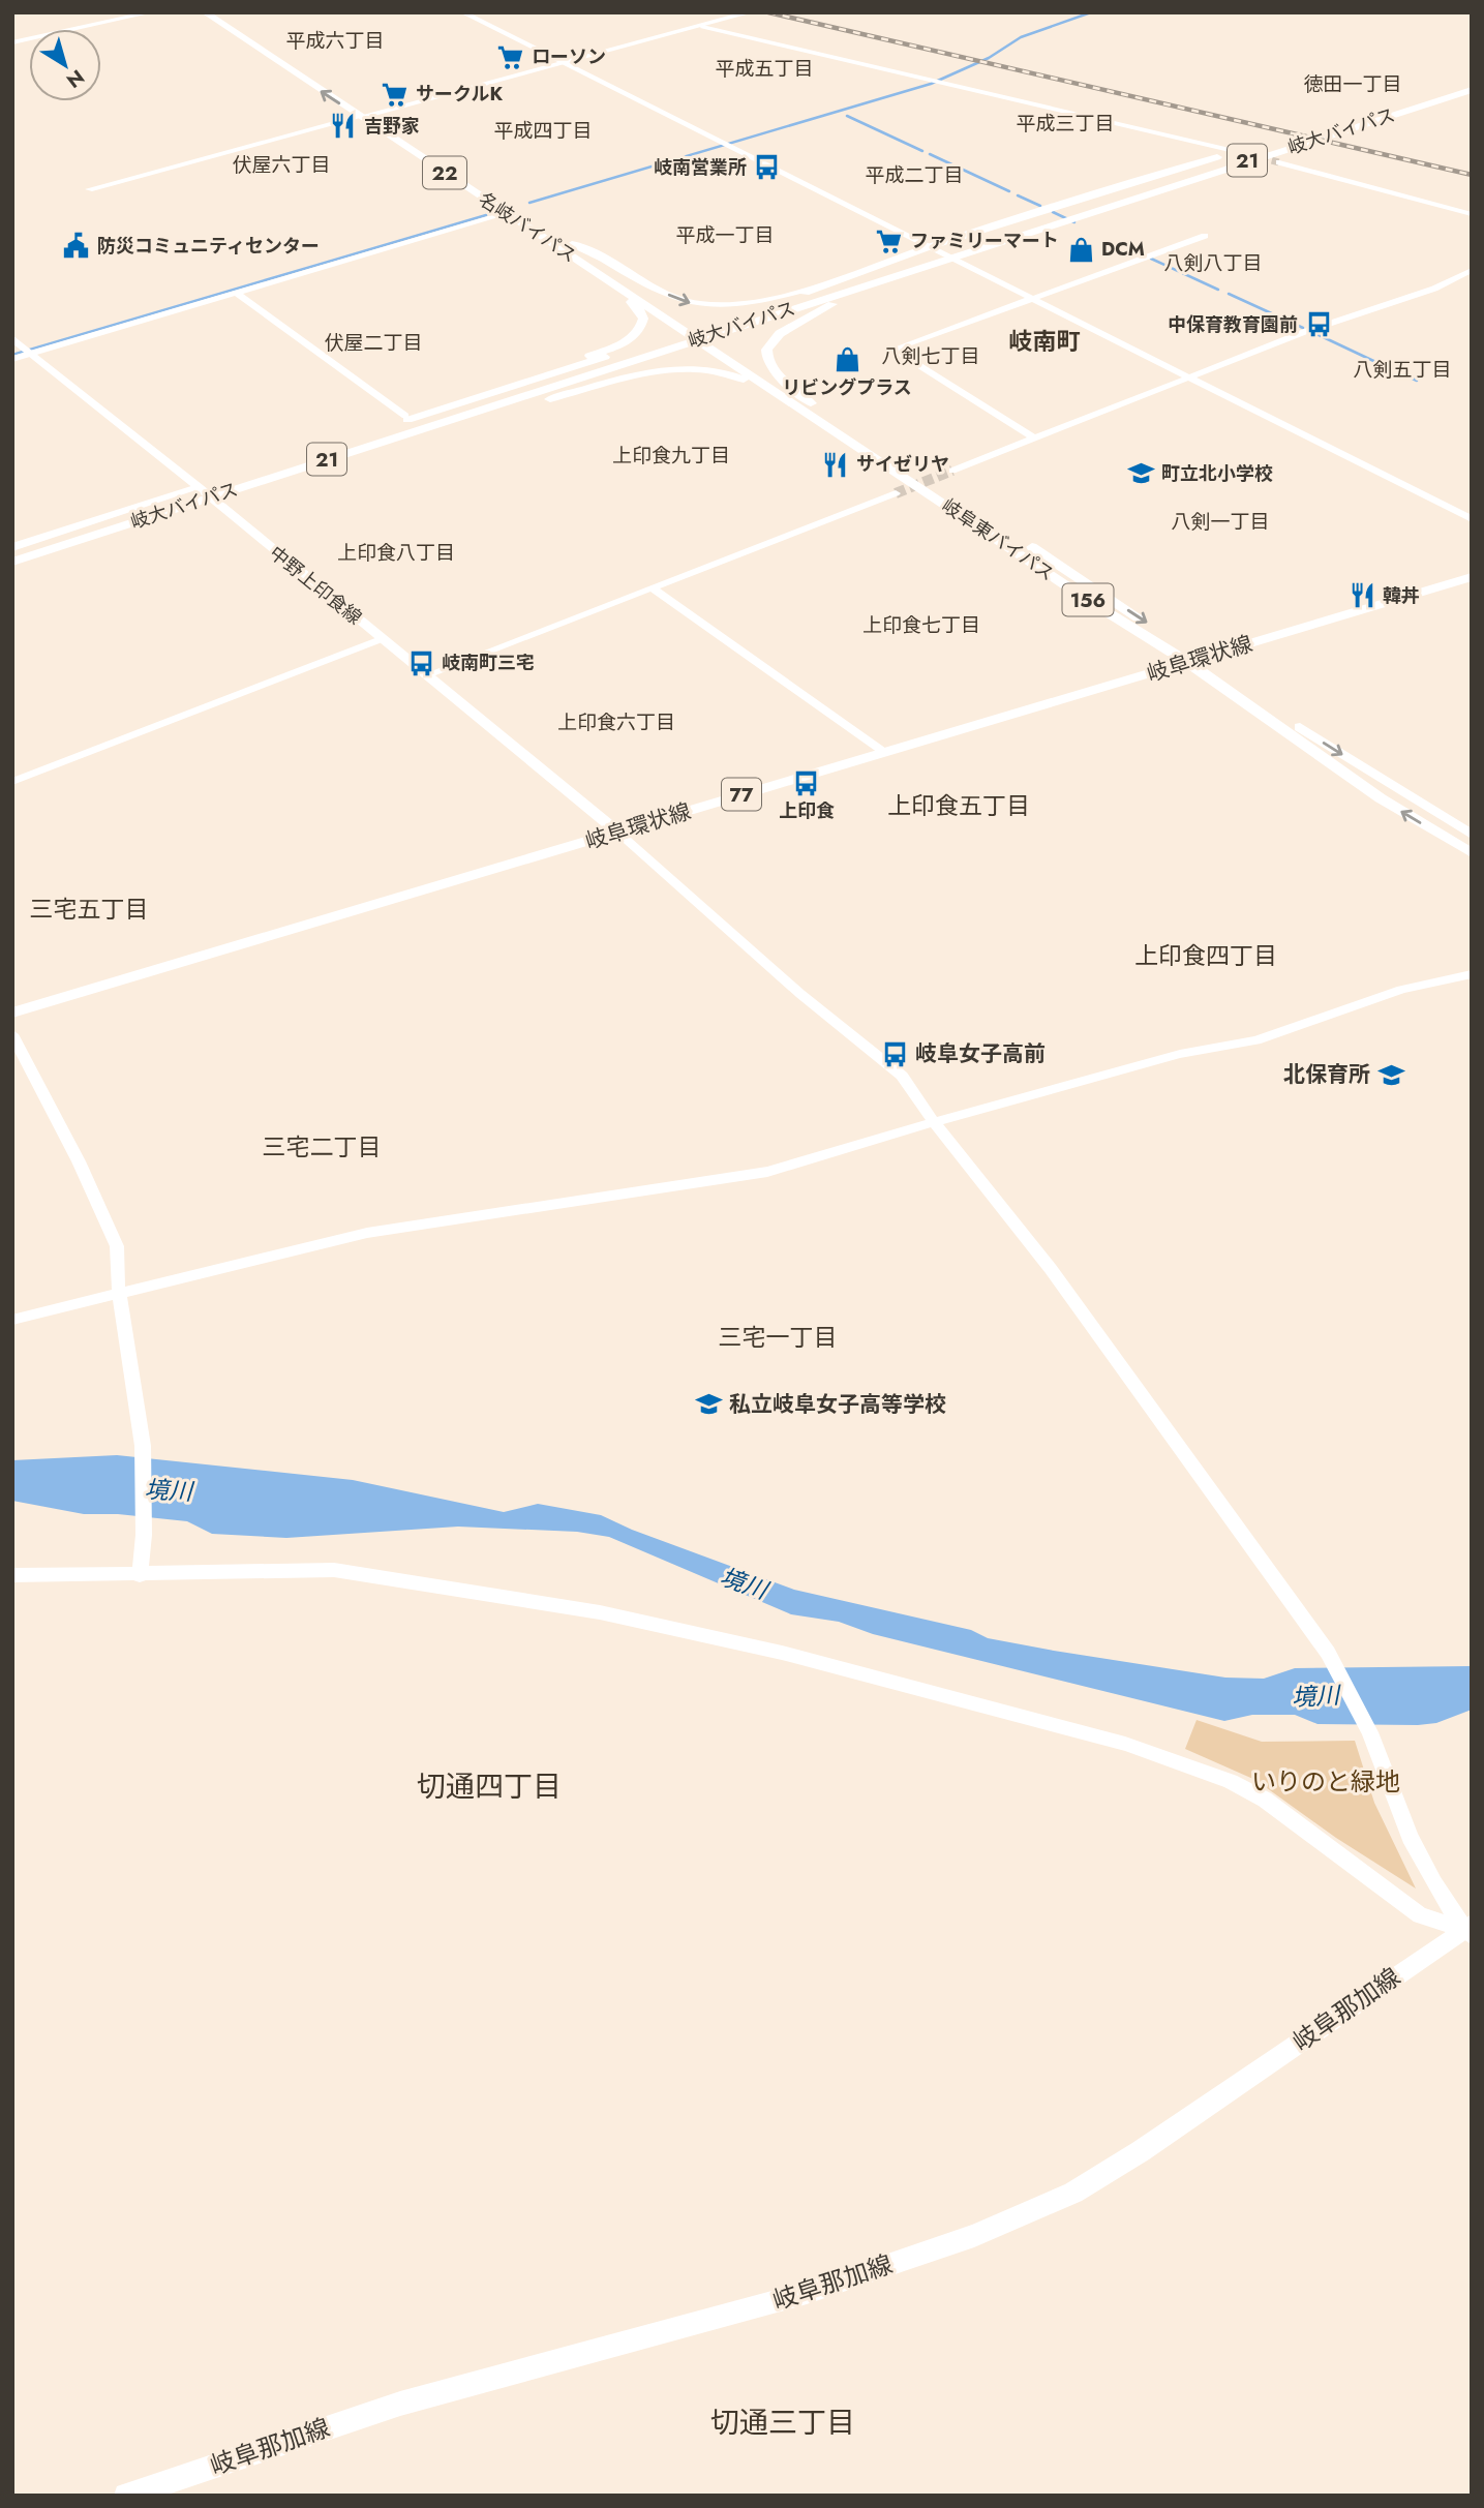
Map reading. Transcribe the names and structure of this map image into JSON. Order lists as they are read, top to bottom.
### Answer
{
  "streets": {
    "main road": [
      "岐大バイパス",
      "21",
      "22",
      "名岐バイパス",
      "岐阜東バイパス",
      "中野上印食線",
      "156",
      "岐阜環状線",
      "77",
      "岐阜那加線"
    ]
  },
  "crossings": [
    ["岐大バイパス", "21"],
    ["21", "名岐バイパス"],
    ["21", "岐阜東バイパス"],
    ["名岐バイパス", "岐阜東バイパス"],
    ["岐阜東バイパス", "岐阜環状線"],
    ["中野上印食線", "岐阜環状線"]
  ],
  "districts": [
    "平成六丁目",
    "平成五丁目",
    "徳田一丁目",
    "平成三丁目",
    "平成四丁目",
    "伏屋六丁目",
    "平成二丁目",
    "平成一丁目",
    "八剣八丁目",
    "岐南町",
    "伏屋二丁目",
    "八剣七丁目",
    "八剣五丁目",
    "上印食九丁目",
    "八剣一丁目",
    "上印食八丁目",
    "上印食七丁目",
    "上印食六丁目",
    "上印食五丁目",
    "三宅五丁目",
    "上印食四丁目",
    "三宅二丁目",
    "三宅一丁目",
    "切通四丁目",
    "切通三丁目"
  ],
  "water": ["境川"],
  "parks": ["いりのと緑地"],
  "places": {
    "supermarket": ["ローソン", "サークルK", "ファミリーマート"],
    "restaurant": ["吉野家", "サイゼリヤ", "韓丼"],
    "bus stop": [
      "岐南営業所",
      "中保育教育園前",
      "岐南町三宅",
      "上印食",
      "岐阜女子高前"
    ],
    "public building": ["防災コミュニティセンター"],
    "shop": ["DCM", "リビングプラス"],
    "school or university": ["町立北小学校", "北保育所", "私立岐阜女子高等学校"]
  },
  "north": "bottom right"
}
